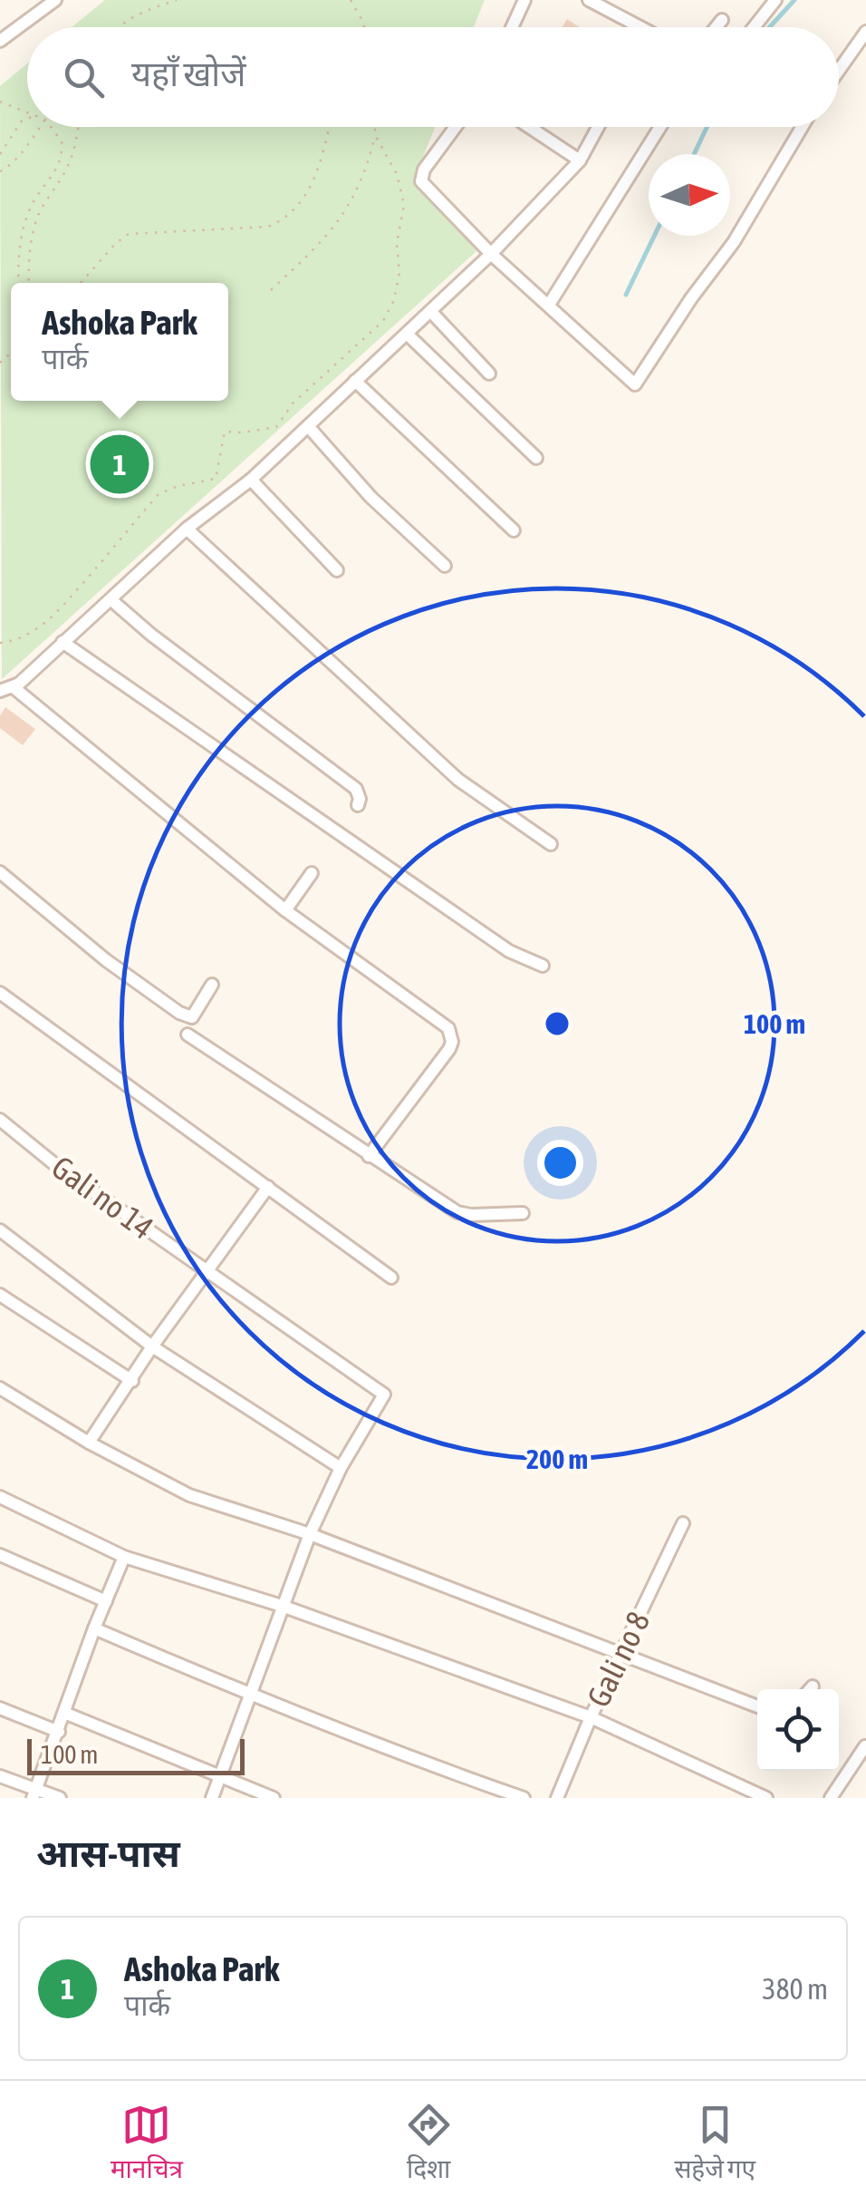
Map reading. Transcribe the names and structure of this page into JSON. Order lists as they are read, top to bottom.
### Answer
{
  "streets": {
    "street": ["Gali no 14", "Gali no 8"]
  },
  "scale_bar": "100 m",
  "north": "right",
  "page": {
    "search": "यहाँ खोजें",
    "popup": ["Ashoka Park", "पार्क"],
    "pins": "1",
    "scale": "100 m",
    "heading": "आस-पास",
    "list": [
      {
        "mark": "1",
        "name": "Ashoka Park",
        "note": "पार्क",
        "value": "380 m"
      }
    ],
    "nav": ["मानचित्र", "दिशा", "सहेजे गए"]
  },
  "rings": ["100 m", "200 m"]
}
